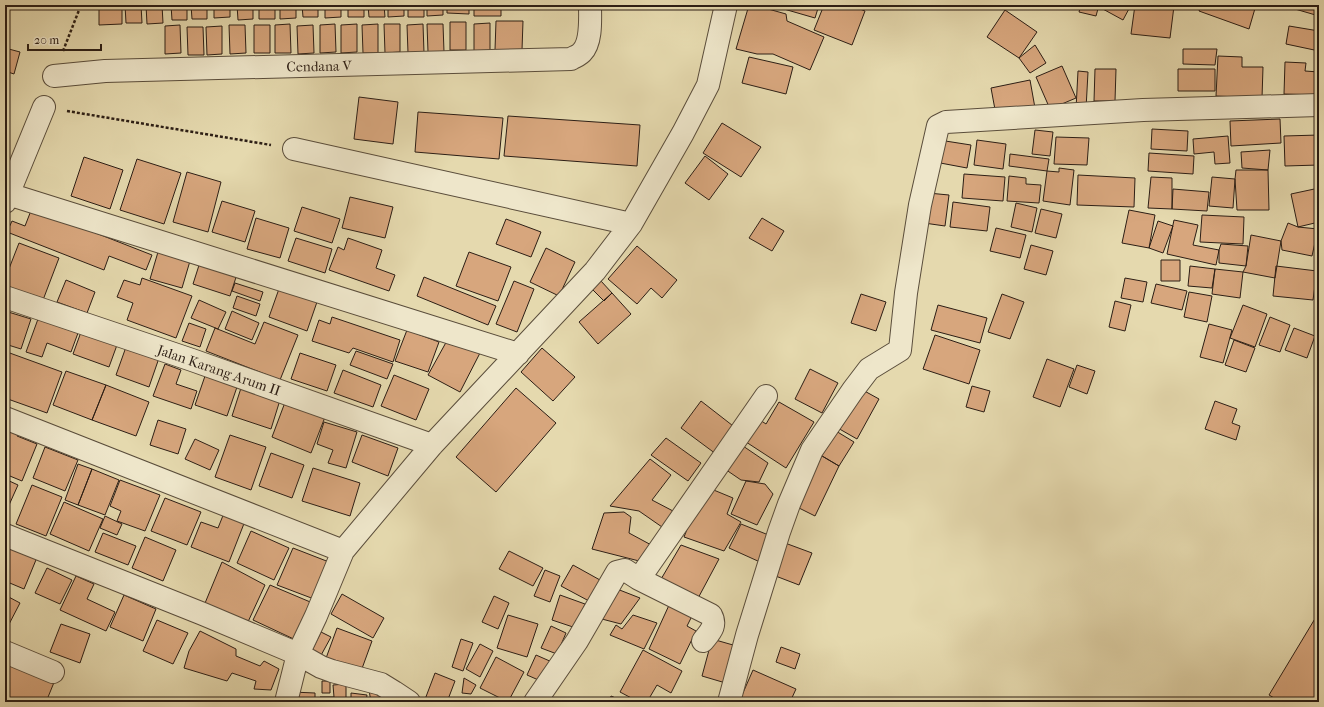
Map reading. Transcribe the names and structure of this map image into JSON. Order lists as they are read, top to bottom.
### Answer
{
  "streets": {
    "street": ["Cendana V", "Jalan Karang Arum II"]
  },
  "scale_bar": "20 m"
}
